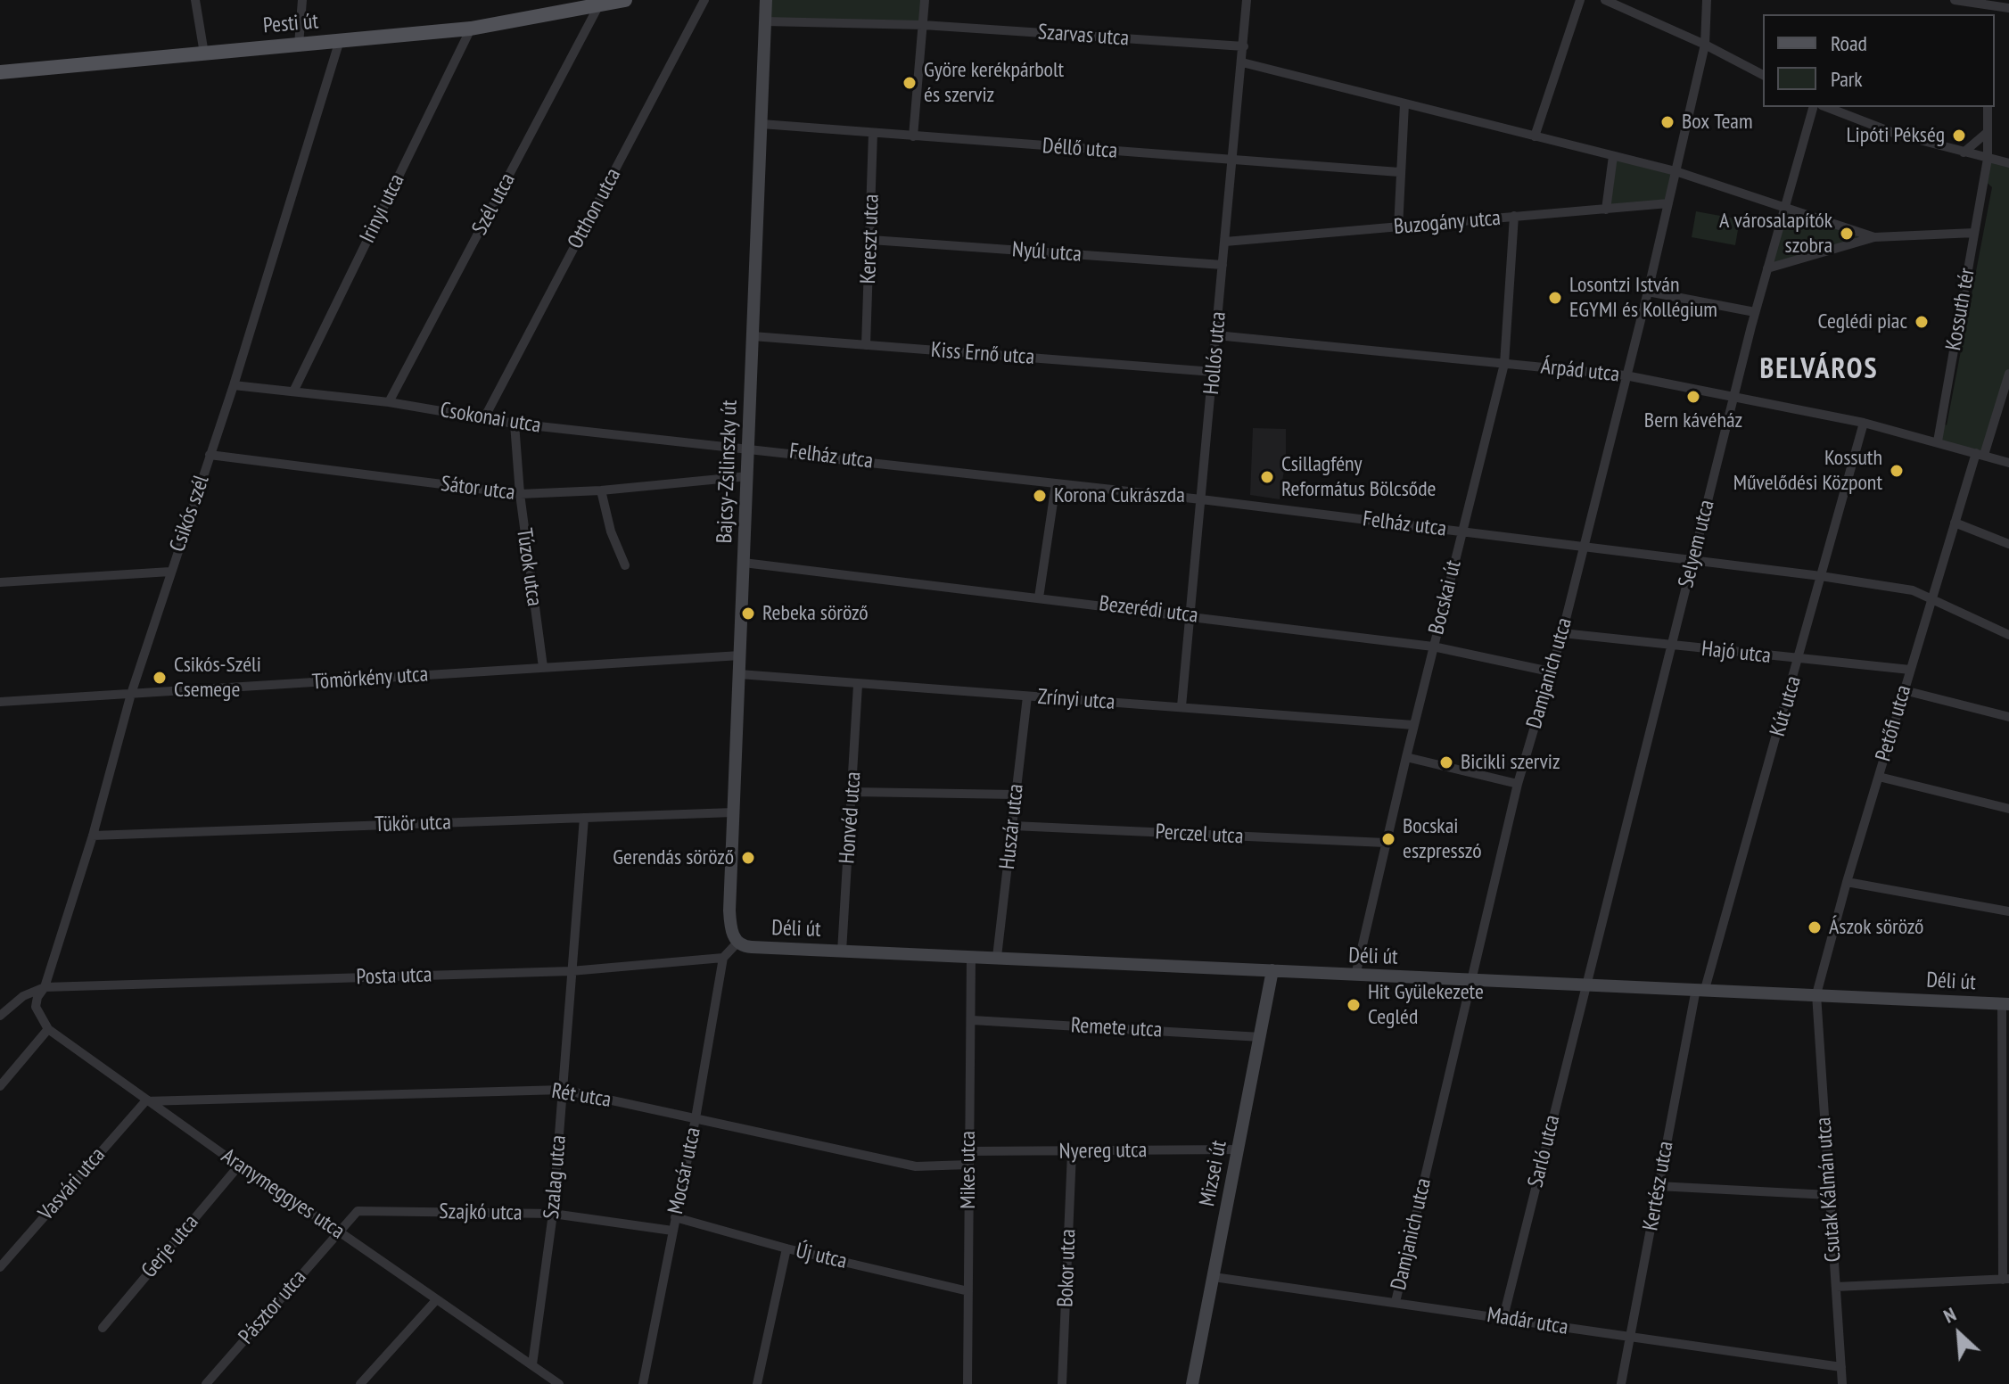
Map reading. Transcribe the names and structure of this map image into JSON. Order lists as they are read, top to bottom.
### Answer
{
  "streets": {
    "main road": [
      "Pesti út",
      "Bajcsy-Zsilinszky út",
      "Déli út",
      "Mizsei út"
    ],
    "street": [
      "Szarvas utca",
      "Déllő utca",
      "Szél utca",
      "Irinyi utca",
      "Otthon utca",
      "Buzogány utca",
      "Kereszt utca",
      "Nyúl utca",
      "Kossuth tér",
      "Hollós utca",
      "Kiss Ernő utca",
      "Árpád utca",
      "Csokonai utca",
      "Felház utca",
      "Sátor utca",
      "Csikós szél",
      "Selyem utca",
      "Túzok utca",
      "Bocskai út",
      "Bezerédi utca",
      "Hajó utca",
      "Damjanich utca",
      "Tömörkény utca",
      "Zrínyi utca",
      "Kút utca",
      "Petőfi utca",
      "Honvéd utca",
      "Tükör utca",
      "Huszár utca",
      "Perczel utca",
      "Posta utca",
      "Remete utca",
      "Rét utca",
      "Nyereg utca",
      "Sarló utca",
      "Mikes utca",
      "Mocsár utca",
      "Szalag utca",
      "Vasvári utca",
      "Kertész utca",
      "Csutak Kálmán utca",
      "Aranymeggyes utca",
      "Szajkó utca",
      "Gerje utca",
      "Új utca",
      "Bokor utca",
      "Pásztor utca",
      "Madár utca"
    ]
  },
  "crossings": [
    ["Pesti út", "Szél utca"],
    ["Pesti út", "Irinyi utca"],
    ["Pesti út", "Csikós szél"],
    ["Szarvas utca", "Hollós utca"],
    ["Szarvas utca", "Bajcsy-Zsilinszky út"],
    ["Déllő utca", "Kereszt utca"],
    ["Déllő utca", "Hollós utca"],
    ["Déllő utca", "Bajcsy-Zsilinszky út"],
    ["Szél utca", "Csokonai utca"],
    ["Irinyi utca", "Csokonai utca"],
    ["Otthon utca", "Csokonai utca"],
    ["Buzogány utca", "Hollós utca"],
    ["Buzogány utca", "Bocskai út"],
    ["Buzogány utca", "Damjanich utca"],
    ["Kereszt utca", "Nyúl utca"],
    ["Kereszt utca", "Kiss Ernő utca"],
    ["Nyúl utca", "Hollós utca"],
    ["Kossuth tér", "Árpád utca"],
    ["Hollós utca", "Kiss Ernő utca"],
    ["Hollós utca", "Árpád utca"],
    ["Hollós utca", "Felház utca"],
    ["Hollós utca", "Bezerédi utca"],
    ["Hollós utca", "Zrínyi utca"],
    ["Kiss Ernő utca", "Bajcsy-Zsilinszky út"],
    ["Árpád utca", "Selyem utca"],
    ["Árpád utca", "Bocskai út"],
    ["Árpád utca", "Damjanich utca"],
    ["Árpád utca", "Kút utca"],
    ["Csokonai utca", "Felház utca"],
    ["Csokonai utca", "Bajcsy-Zsilinszky út"],
    ["Csokonai utca", "Csikós szél"],
    ["Csokonai utca", "Túzok utca"],
    ["Felház utca", "Bajcsy-Zsilinszky út"],
    ["Felház utca", "Selyem utca"],
    ["Felház utca", "Bocskai út"],
    ["Felház utca", "Damjanich utca"],
    ["Felház utca", "Kút utca"],
    ["Felház utca", "Petőfi utca"],
    ["Bajcsy-Zsilinszky út", "Sátor utca"],
    ["Bajcsy-Zsilinszky út", "Bezerédi utca"],
    ["Bajcsy-Zsilinszky út", "Tömörkény utca"],
    ["Bajcsy-Zsilinszky út", "Zrínyi utca"],
    ["Bajcsy-Zsilinszky út", "Tükör utca"],
    ["Bajcsy-Zsilinszky út", "Déli út"],
    ["Sátor utca", "Csikós szél"],
    ["Sátor utca", "Túzok utca"],
    ["Csikós szél", "Tömörkény utca"],
    ["Csikós szél", "Tükör utca"],
    ["Csikós szél", "Posta utca"],
    ["Selyem utca", "Hajó utca"],
    ["Selyem utca", "Déli út"],
    ["Selyem utca", "Sarló utca"],
    ["Túzok utca", "Tömörkény utca"],
    ["Bocskai út", "Bezerédi utca"],
    ["Bocskai út", "Zrínyi utca"],
    ["Bocskai út", "Perczel utca"],
    ["Bocskai út", "Déli út"],
    ["Bezerédi utca", "Damjanich utca"],
    ["Hajó utca", "Damjanich utca"],
    ["Hajó utca", "Kút utca"],
    ["Hajó utca", "Petőfi utca"],
    ["Damjanich utca", "Déli út"],
    ["Damjanich utca", "Madár utca"],
    ["Zrínyi utca", "Honvéd utca"],
    ["Zrínyi utca", "Huszár utca"],
    ["Kút utca", "Déli út"],
    ["Kút utca", "Kertész utca"],
    ["Petőfi utca", "Déli út"],
    ["Petőfi utca", "Csutak Kálmán utca"],
    ["Honvéd utca", "Déli út"],
    ["Tükör utca", "Szalag utca"],
    ["Huszár utca", "Perczel utca"],
    ["Huszár utca", "Déli út"],
    ["Déli út", "Sarló utca"],
    ["Déli út", "Mikes utca"],
    ["Déli út", "Mizsei út"],
    ["Déli út", "Kertész utca"],
    ["Déli út", "Csutak Kálmán utca"],
    ["Posta utca", "Mocsár utca"],
    ["Posta utca", "Szalag utca"],
    ["Remete utca", "Mikes utca"],
    ["Remete utca", "Mizsei út"],
    ["Rét utca", "Mikes utca"],
    ["Rét utca", "Mocsár utca"],
    ["Rét utca", "Szalag utca"],
    ["Rét utca", "Vasvári utca"],
    ["Rét utca", "Aranymeggyes utca"],
    ["Nyereg utca", "Mikes utca"],
    ["Nyereg utca", "Mizsei út"],
    ["Nyereg utca", "Bokor utca"],
    ["Sarló utca", "Madár utca"],
    ["Mikes utca", "Új utca"],
    ["Mocsár utca", "Szajkó utca"],
    ["Mocsár utca", "Új utca"],
    ["Mizsei út", "Madár utca"],
    ["Szalag utca", "Aranymeggyes utca"],
    ["Szalag utca", "Szajkó utca"],
    ["Vasvári utca", "Aranymeggyes utca"],
    ["Kertész utca", "Madár utca"],
    ["Csutak Kálmán utca", "Madár utca"],
    ["Aranymeggyes utca", "Szajkó utca"],
    ["Aranymeggyes utca", "Gerje utca"],
    ["Aranymeggyes utca", "Pásztor utca"],
    ["Szajkó utca", "Pásztor utca"]
  ],
  "districts": ["BELVÁROS"],
  "places": [
    "Györe kerékpárbolt és szerviz",
    "Box Team",
    "Lipóti Pékség",
    "A városalapítók szobra",
    "Losontzi István EGYMI és Kollégium",
    "Ceglédi piac",
    "Bern kávéház",
    "Kossuth Művelődési Központ",
    "Csillagfény Református Bölcsőde",
    "Korona Cukrászda",
    "Rebeka söröző",
    "Csikós-Széli Csemege",
    "Bicikli szerviz",
    "Bocskai eszpresszó",
    "Gerendás söröző",
    "Ászok söröző",
    "Hit Gyülekezete Cegléd"
  ],
  "legend": ["Road", "Park"],
  "north": "top left"
}
